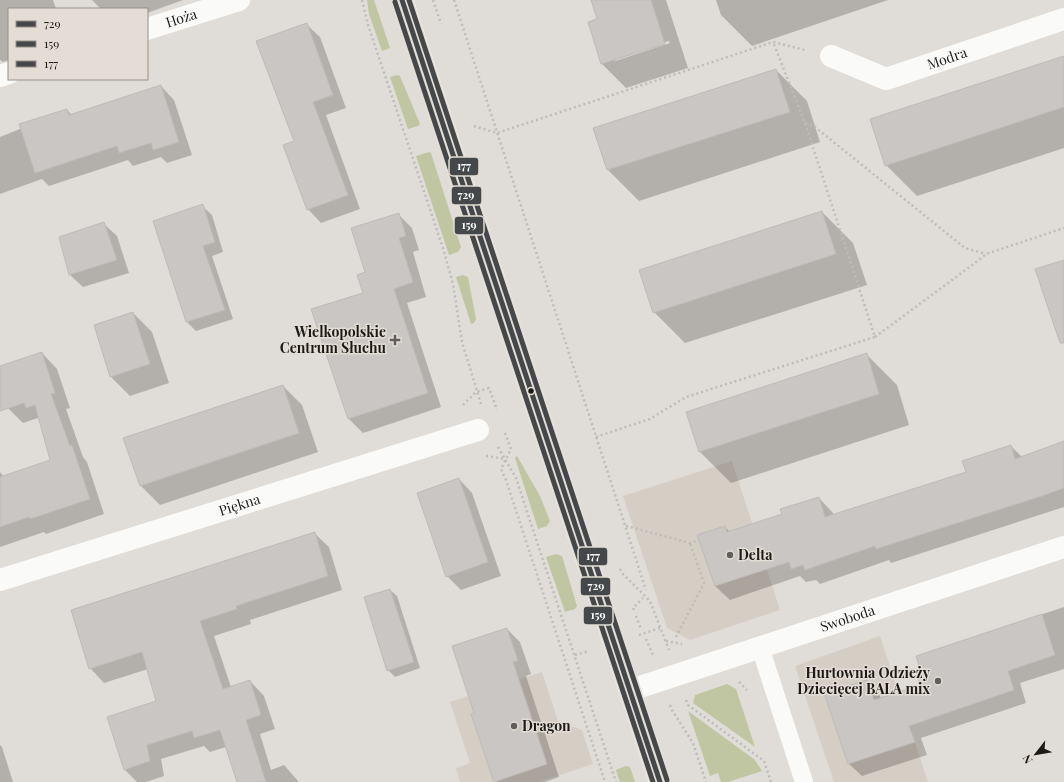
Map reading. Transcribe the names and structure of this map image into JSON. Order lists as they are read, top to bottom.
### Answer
{
  "streets": {
    "street": [
      "Hoża",
      "Modra",
      "Piękna",
      "Swoboda"
    ]
  },
  "places": {
    "health": ["Wielkopolskie Centrum Słuchu"],
    "other": ["Delta", "Hurtownia Odzieży Dziecięcej BALA mix", "Dragon"]
  },
  "lines": ["transit line 729", "transit line 177", "transit line 159"],
  "legend": ["729", "159", "177"],
  "north": "bottom left"
}
